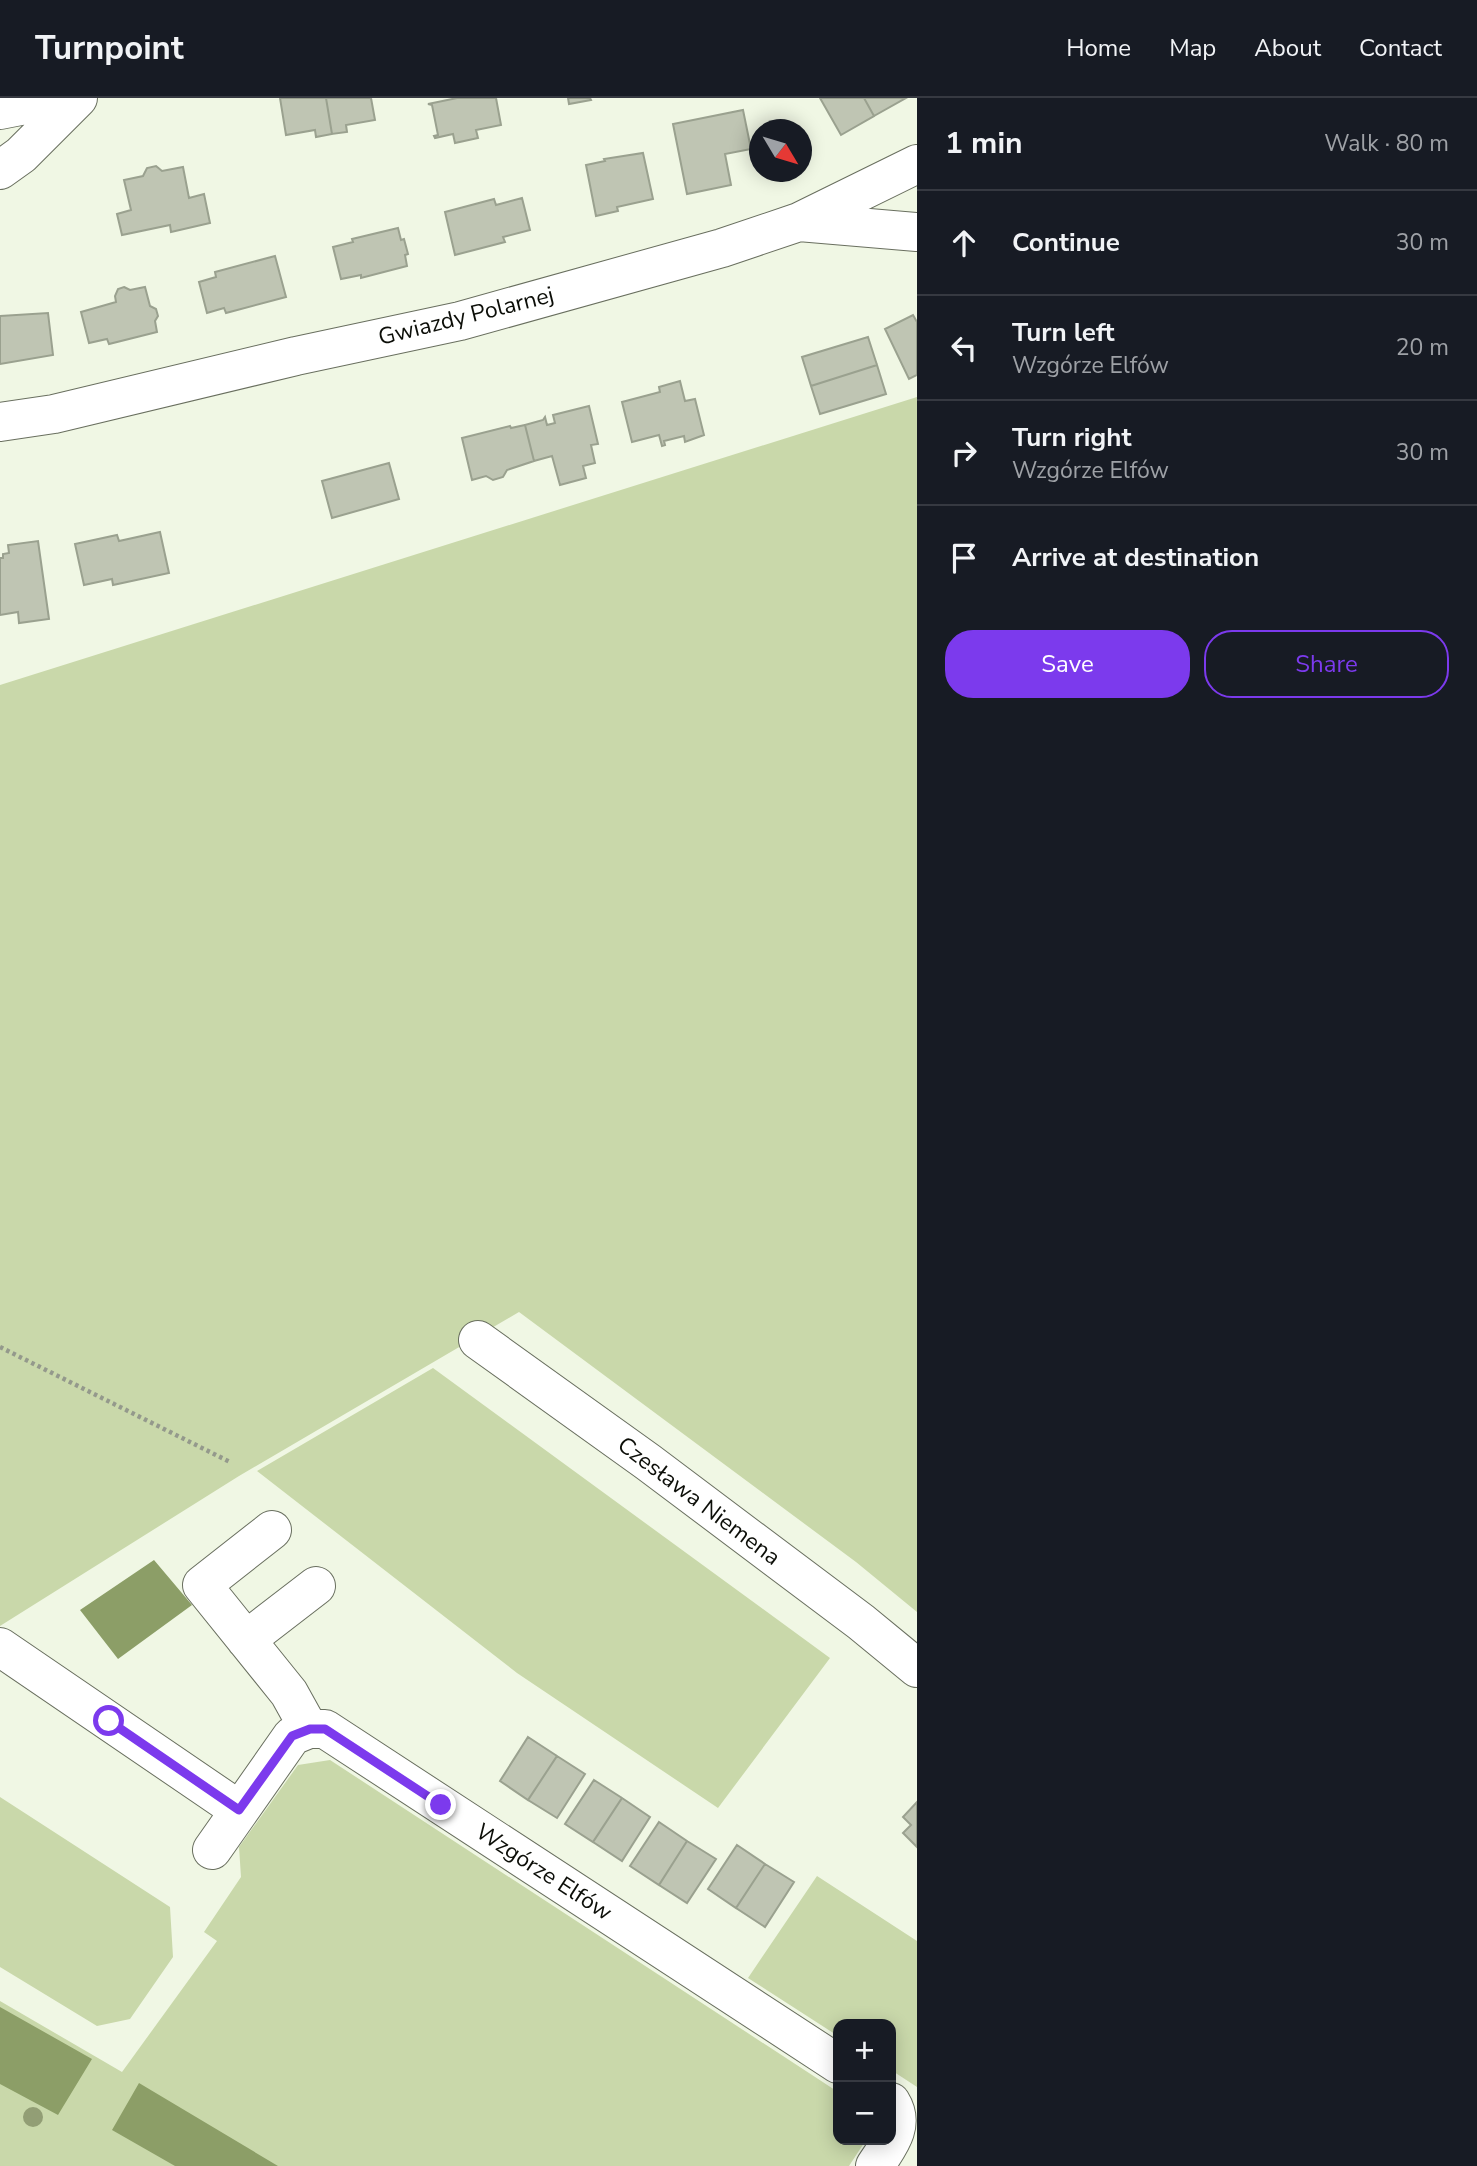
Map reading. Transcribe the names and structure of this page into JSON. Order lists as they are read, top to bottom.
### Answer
{
  "streets": {
    "street": ["Gwiazdy Polarnej", "Czesława Niemena", "Wzgórze Elfów"]
  },
  "north": "bottom right",
  "page": {
    "header": "Turnpoint",
    "nav": [
      "Home",
      "Map",
      "About",
      "Contact"
    ],
    "heading": ["1 min", "Walk · 80 m"],
    "list": [
      ["Continue", "30 m"],
      ["Turn left", "Wzgórze Elfów", "20 m"],
      ["Turn right", "Wzgórze Elfów", "30 m"],
      "Arrive at destination"
    ],
    "buttons": ["Save", "Share"],
    "map_buttons": ["+", "−"]
  }
}
